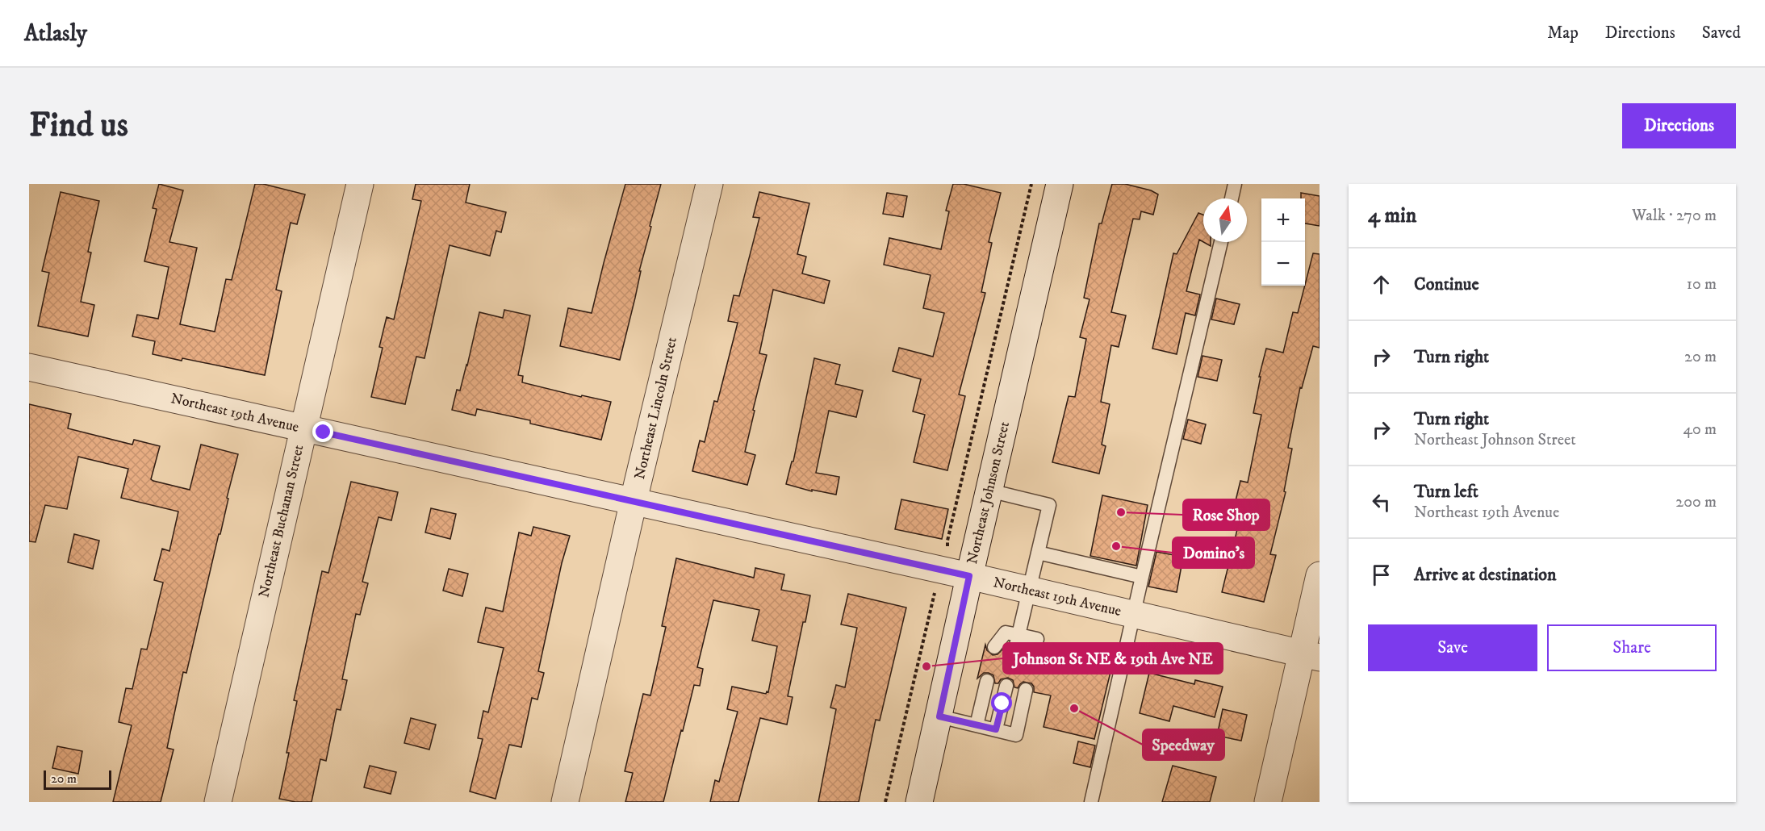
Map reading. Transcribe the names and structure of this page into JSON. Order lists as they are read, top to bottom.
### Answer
{
  "streets": {
    "street": [
      "Northeast Lincoln Street",
      "Northeast 19th Avenue",
      "Northeast Johnson Street",
      "Northeast Buchanan Street"
    ]
  },
  "crossings": [
    ["Northeast Lincoln Street", "Northeast 19th Avenue"],
    ["Northeast 19th Avenue", "Northeast Johnson Street"],
    ["Northeast 19th Avenue", "Northeast Buchanan Street"]
  ],
  "places": [
    "Rose Shop",
    "Domino's",
    "Johnson St NE & 19th Ave NE",
    "Speedway"
  ],
  "scale_bar": "20 m",
  "north": "top",
  "page": {
    "header": "Atlasly",
    "nav": ["Map", "Directions", "Saved"],
    "buttons": [
      "Directions",
      ["Save", "Share"]
    ],
    "title": "Find us",
    "heading": ["4 min", "Walk · 270 m"],
    "map_buttons": ["+", "−"],
    "list": [
      ["Continue", "10 m"],
      ["Turn right", "20 m"],
      ["Turn right", "Northeast Johnson Street", "40 m"],
      ["Turn left", "Northeast 19th Avenue", "200 m"],
      "Arrive at destination"
    ],
    "scale": "20 m"
  }
}
